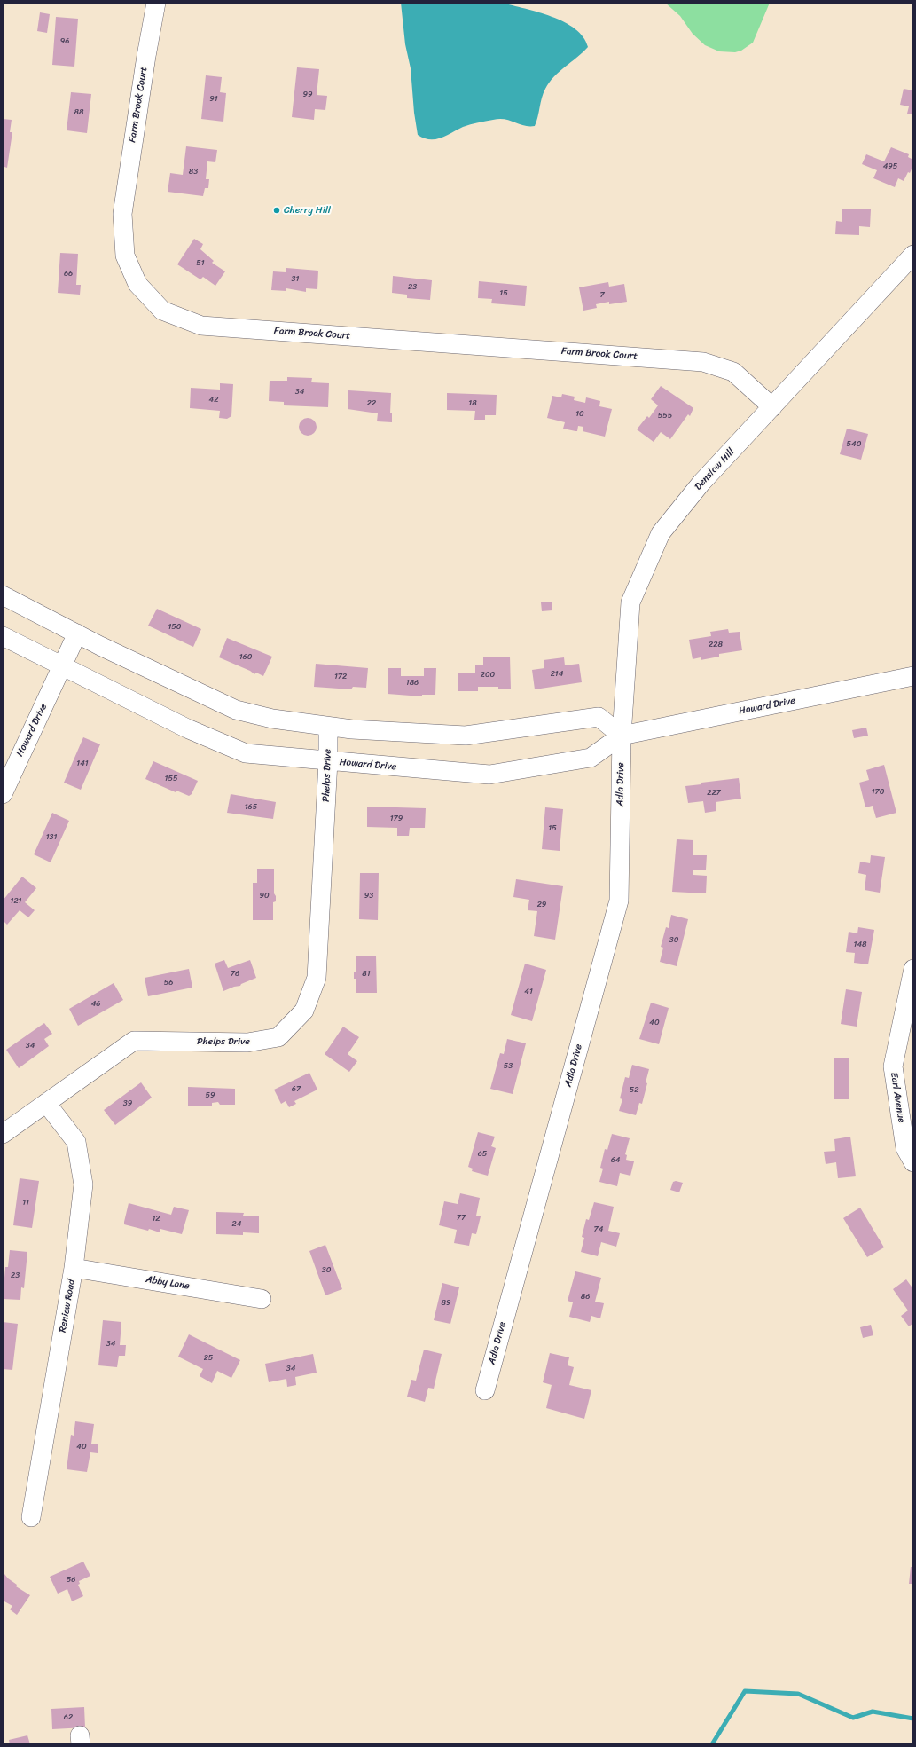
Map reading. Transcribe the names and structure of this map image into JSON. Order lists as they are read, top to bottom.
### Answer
{
  "streets": {
    "street": [
      "Farm Brook Court",
      "Denslow Hill",
      "Howard Drive",
      "Phelps Drive",
      "Adla Drive",
      "Earl Avenue",
      "Abby Lane",
      "Reniew Road"
    ]
  },
  "crossings": [
    ["Farm Brook Court", "Denslow Hill"],
    ["Denslow Hill", "Howard Drive"],
    ["Denslow Hill", "Adla Drive"],
    ["Howard Drive", "Phelps Drive"],
    ["Howard Drive", "Adla Drive"],
    ["Phelps Drive", "Reniew Road"],
    ["Abby Lane", "Reniew Road"]
  ],
  "places": ["Cherry Hill"],
  "house_numbers": [
    "96",
    "99",
    "91",
    "88",
    "495",
    "83",
    "51",
    "66",
    "31",
    "23",
    "15",
    "7",
    "34",
    "42",
    "22",
    "18",
    "10",
    "555",
    "540",
    "150",
    "228",
    "160",
    "214",
    "200",
    "172",
    "186",
    "141",
    "155",
    "170",
    "227",
    "165",
    "179",
    "15",
    "131",
    "90",
    "93",
    "121",
    "29",
    "30",
    "148",
    "76",
    "81",
    "56",
    "41",
    "46",
    "40",
    "34",
    "53",
    "67",
    "52",
    "59",
    "39",
    "65",
    "64",
    "11",
    "77",
    "12",
    "24",
    "74",
    "30",
    "23",
    "86",
    "89",
    "34",
    "25",
    "34",
    "40",
    "56",
    "62"
  ]
}
